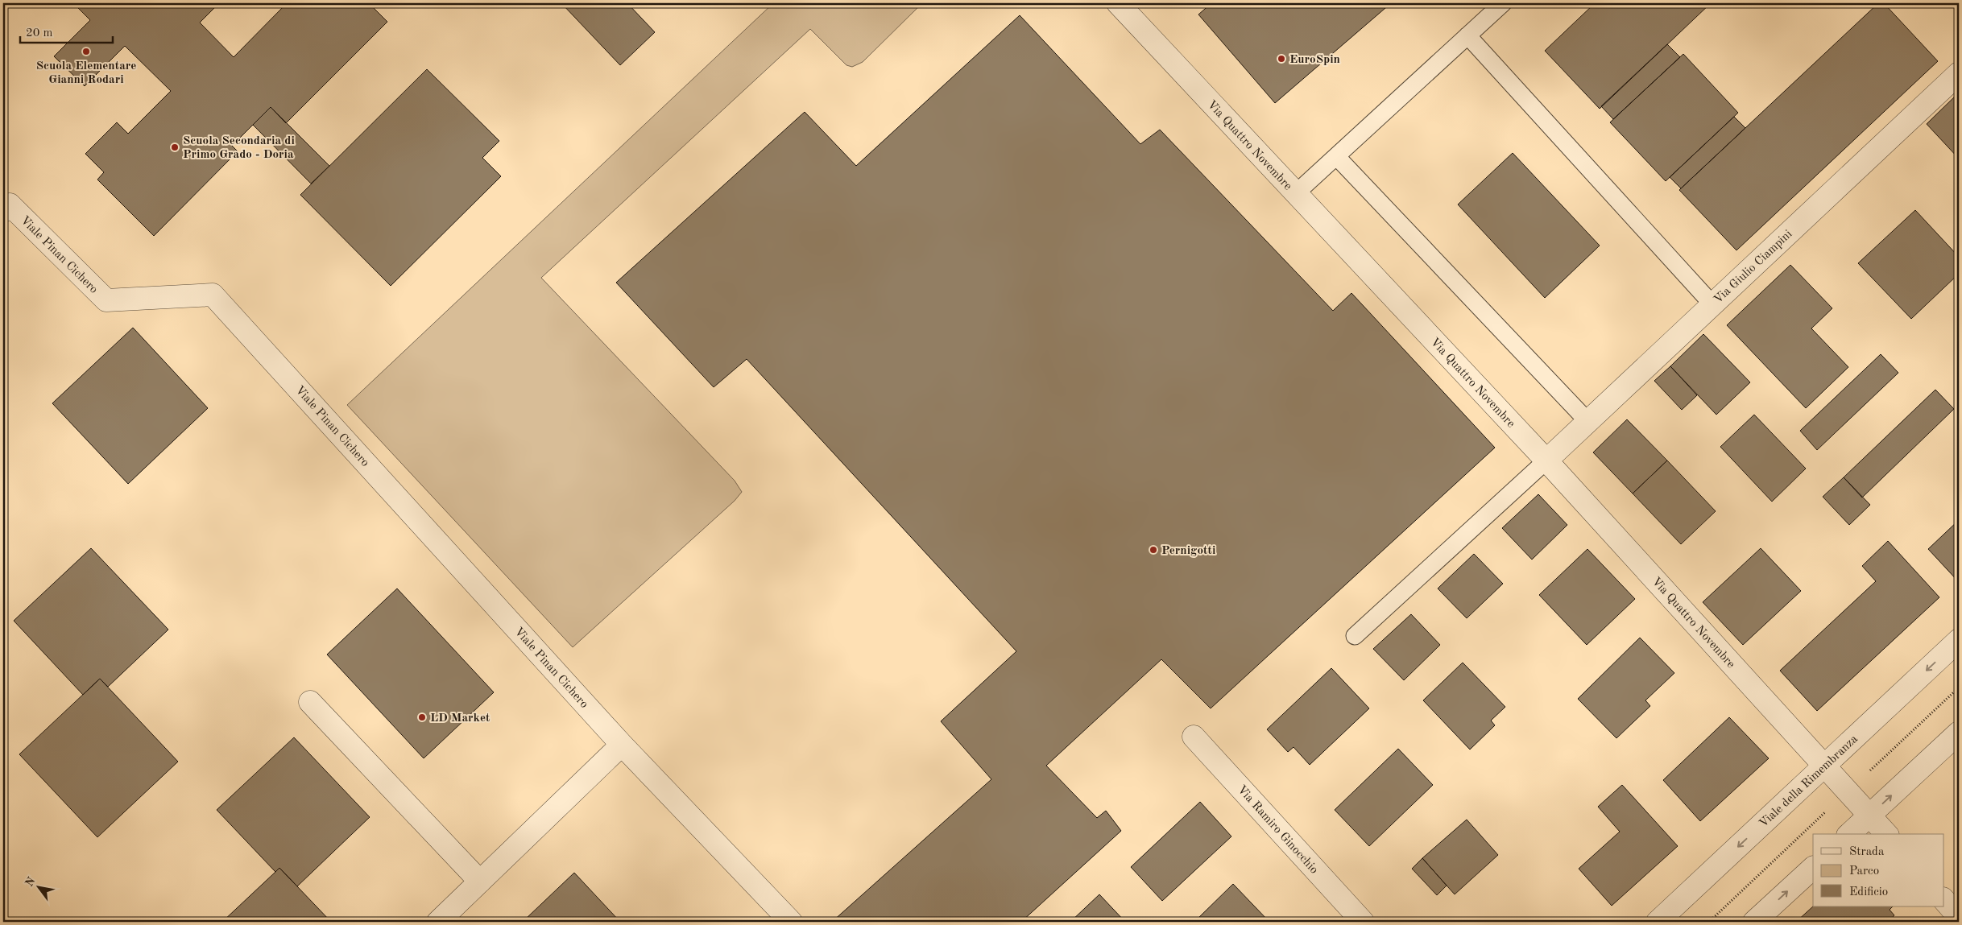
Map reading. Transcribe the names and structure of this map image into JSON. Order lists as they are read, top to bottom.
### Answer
{
  "streets": {
    "street": [
      "Via Quattro Novembre",
      "Viale Pinan Cichero",
      "Via Giulio Ciampini",
      "Viale della Rimembranza",
      "Via Ramiro Ginocchio"
    ]
  },
  "crossings": [
    ["Via Quattro Novembre", "Via Giulio Ciampini"],
    ["Via Quattro Novembre", "Viale della Rimembranza"]
  ],
  "places": [
    "Scuola Elementare Gianni Rodari",
    "EuroSpin",
    "Scuola Secondaria di Primo Grado - Doria",
    "Pernigotti",
    "LD Market"
  ],
  "legend": ["Strada", "Parco", "Edificio"],
  "scale_bar": "20 m",
  "north": "top left"
}
